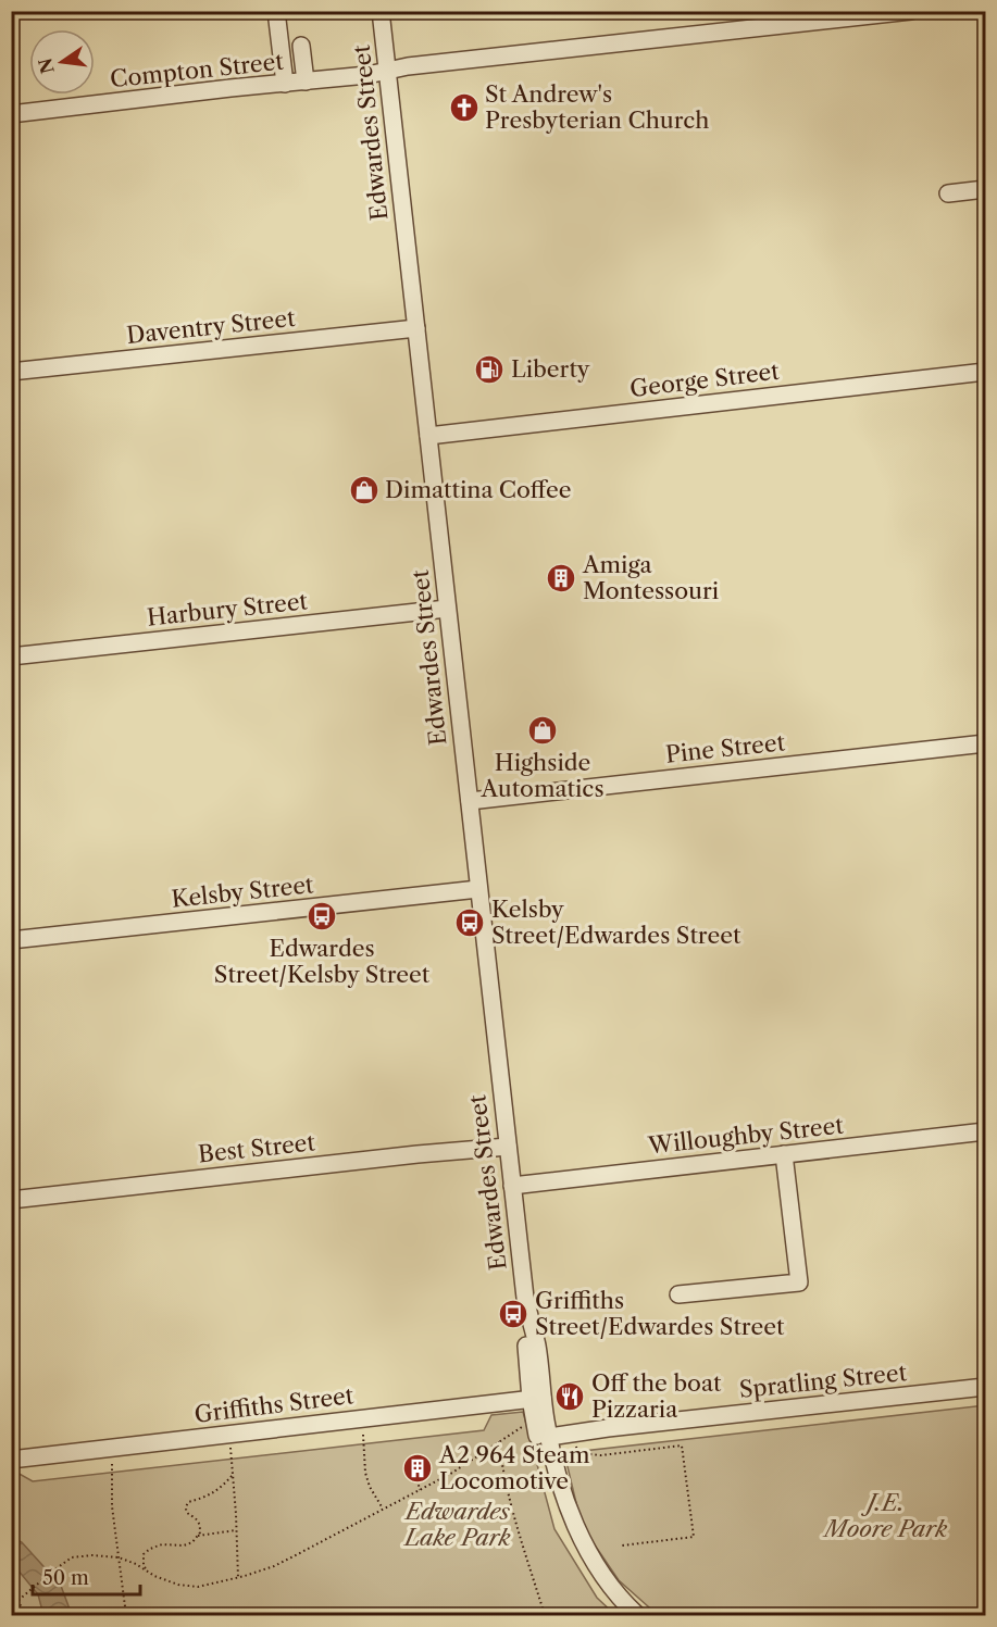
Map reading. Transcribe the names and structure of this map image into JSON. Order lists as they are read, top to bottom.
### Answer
{
  "streets": {
    "street": [
      "Compton Street",
      "Edwardes Street",
      "Daventry Street",
      "George Street",
      "Harbury Street",
      "Pine Street",
      "Kelsby Street",
      "Willoughby Street",
      "Best Street",
      "Spratling Street",
      "Griffiths Street"
    ]
  },
  "crossings": [
    ["Compton Street", "Edwardes Street"],
    ["Edwardes Street", "Daventry Street"],
    ["Edwardes Street", "George Street"],
    ["Edwardes Street", "Harbury Street"],
    ["Edwardes Street", "Pine Street"],
    ["Edwardes Street", "Kelsby Street"],
    ["Edwardes Street", "Willoughby Street"],
    ["Edwardes Street", "Best Street"],
    ["Edwardes Street", "Spratling Street"],
    ["Edwardes Street", "Griffiths Street"]
  ],
  "parks": ["J.E. Moore Park", "Edwardes Lake Park"],
  "places": {
    "church": ["St Andrew's Presbyterian Church"],
    "fuel station": ["Liberty"],
    "shop": ["Dimattina Coffee", "Highside Automatics"],
    "building": ["Amiga Montessouri", "A2 964 Steam Locomotive"],
    "bus stop": ["Edwardes Street/Kelsby Street", "Kelsby Street/Edwardes Street", "Griffiths Street/Edwardes Street"],
    "restaurant": ["Off the boat Pizzaria"]
  },
  "scale_bar": "50 m",
  "north": "left"
}
